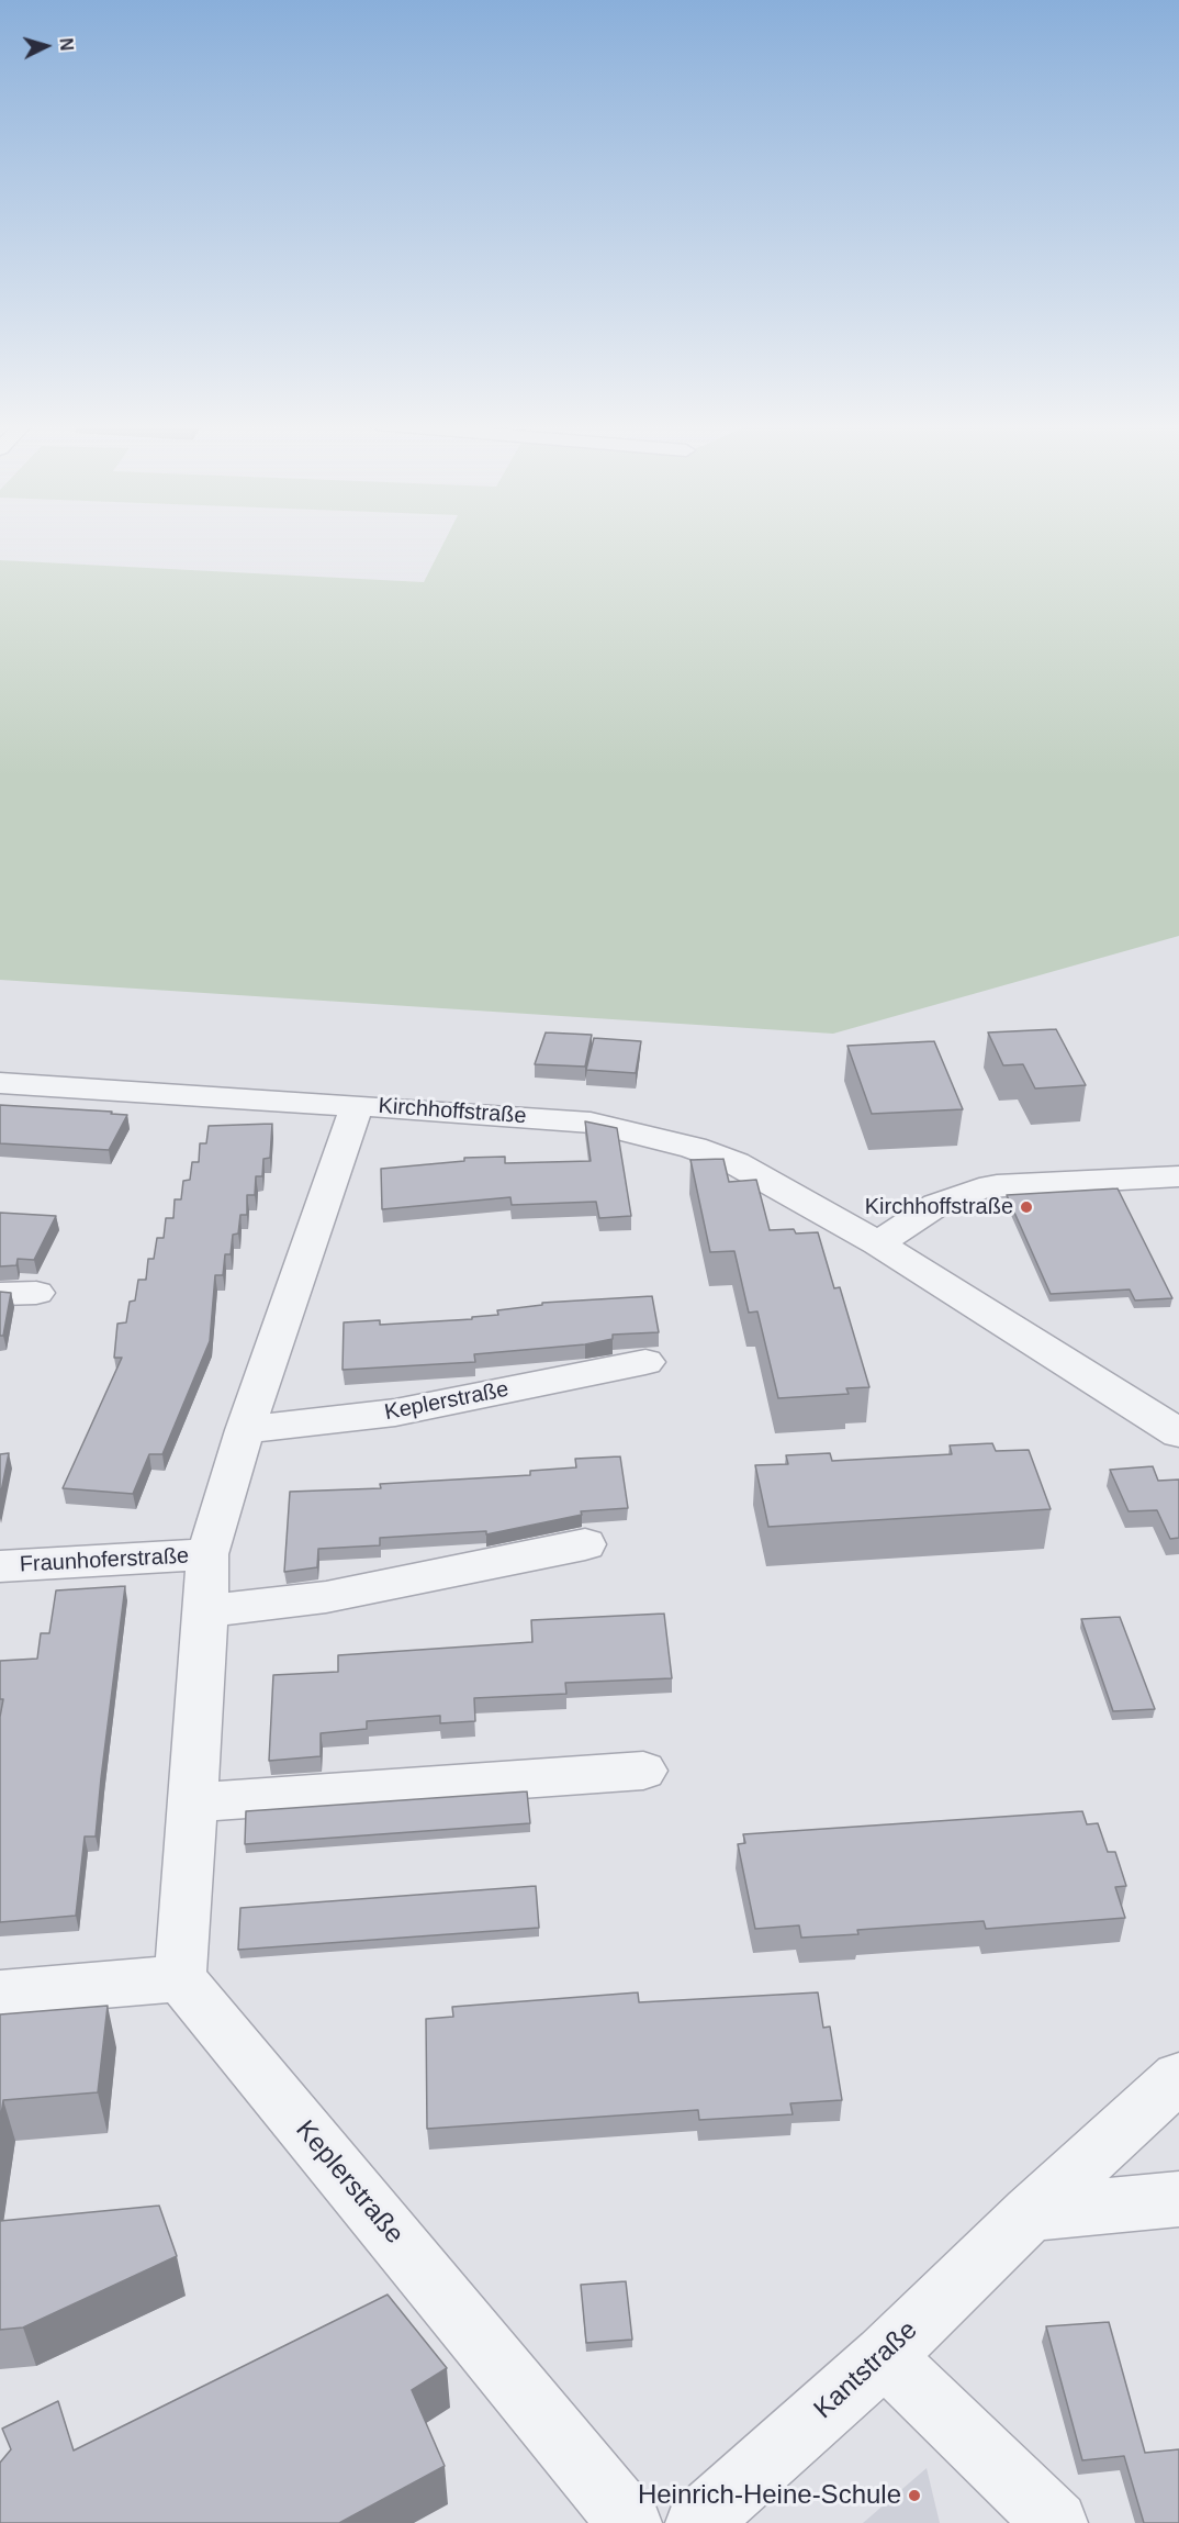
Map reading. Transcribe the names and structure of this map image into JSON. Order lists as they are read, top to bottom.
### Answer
{
  "streets": {
    "street": [
      "Kirchhoffstraße",
      "Keplerstraße",
      "Fraunhoferstraße",
      "Kantstraße"
    ]
  },
  "places": ["Kirchhoffstraße", "Heinrich-Heine-Schule"],
  "north": "right"
}
